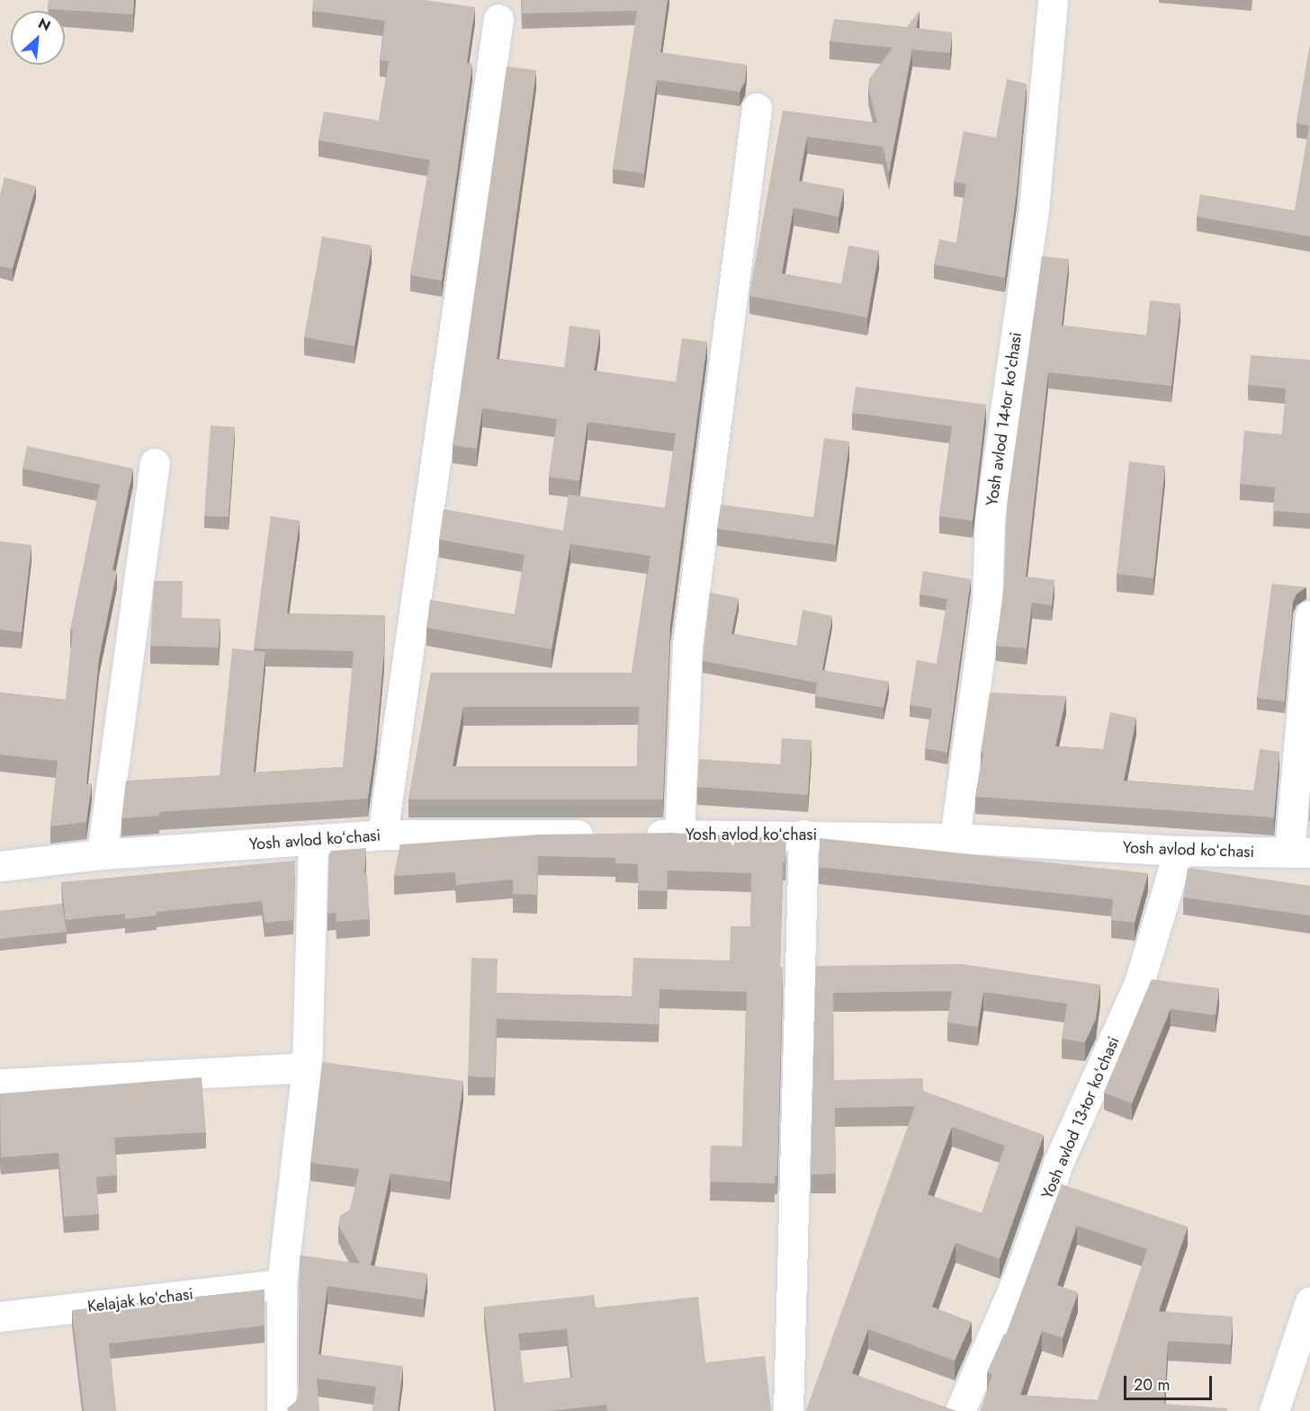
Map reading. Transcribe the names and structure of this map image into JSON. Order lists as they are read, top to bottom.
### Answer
{
  "streets": {
    "street": [
      "Yosh avlod 14-tor koʻchasi",
      "Yosh avlod koʻchasi",
      "Yosh avlod 13-tor koʻchasi",
      "Kelajak koʻchasi"
    ]
  },
  "crossings": [
    ["Yosh avlod 14-tor koʻchasi", "Yosh avlod koʻchasi"],
    ["Yosh avlod koʻchasi", "Yosh avlod 13-tor koʻchasi"]
  ],
  "scale_bar": "20 m",
  "north": "top right"
}
